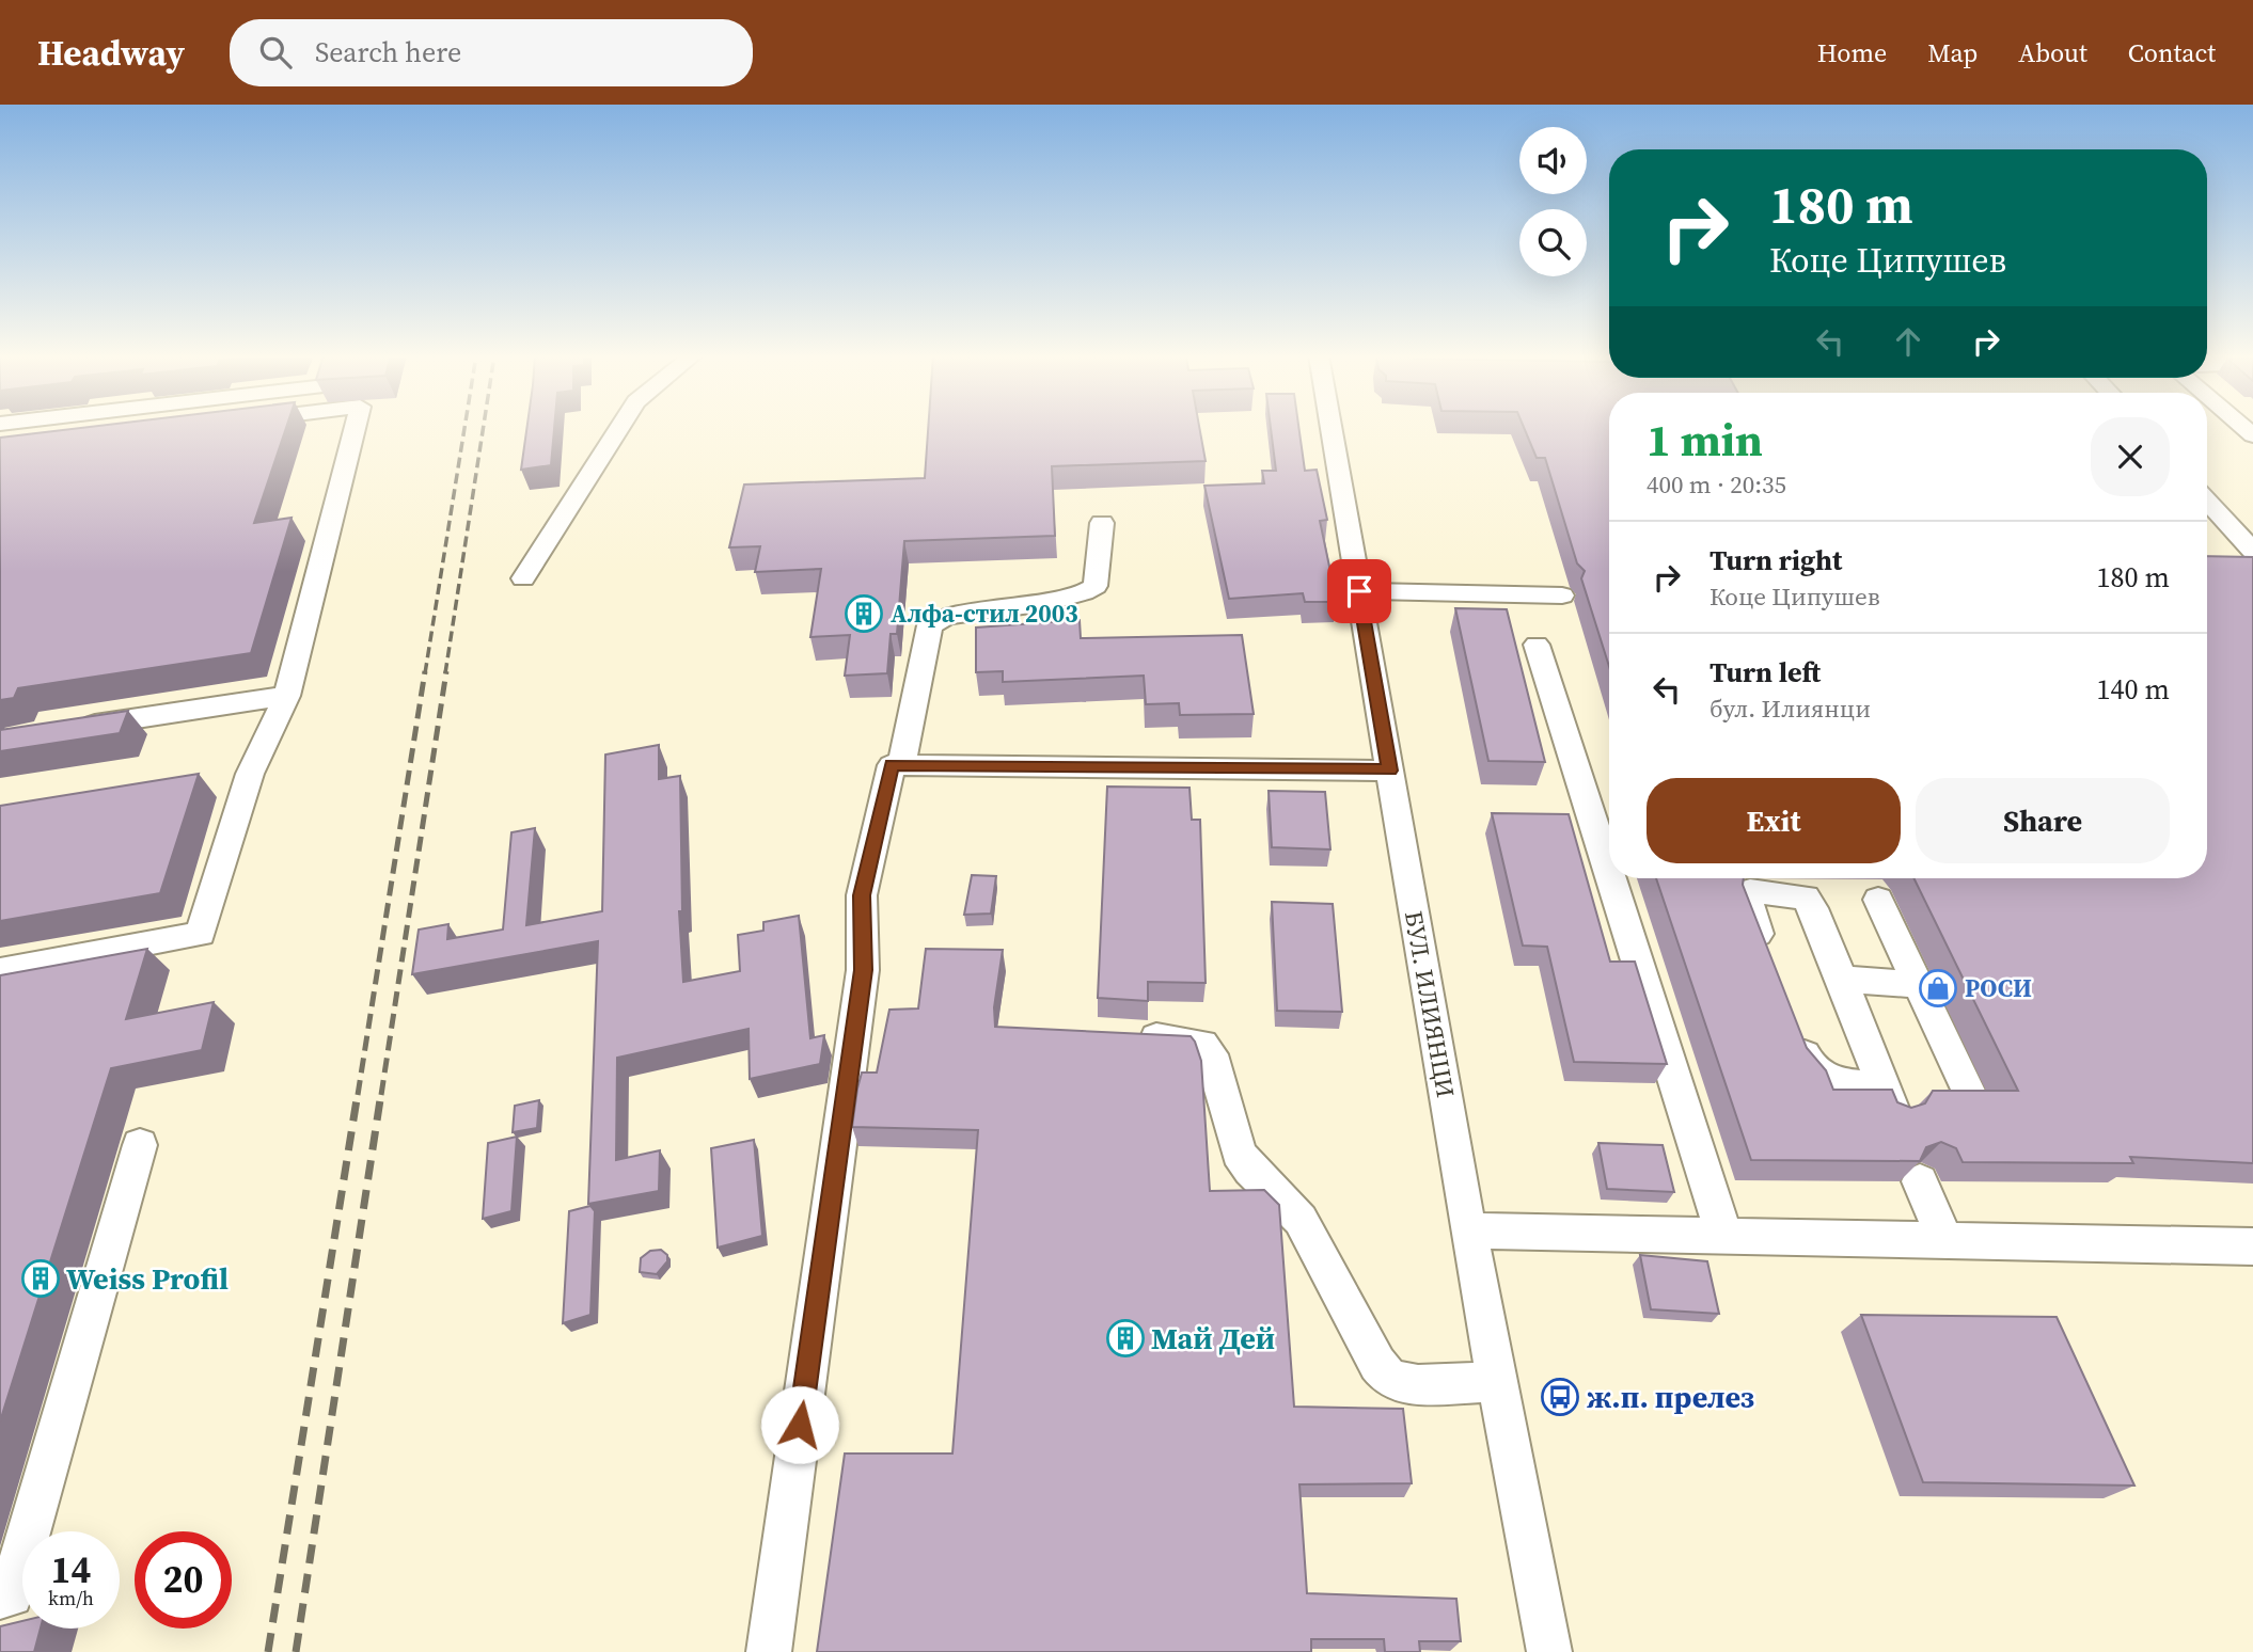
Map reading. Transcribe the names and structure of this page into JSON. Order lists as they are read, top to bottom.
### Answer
{
  "streets": {
    "street": ["БУЛ. ИЛИЯНЦИ"]
  },
  "places": {
    "building": ["Алфа-стил 2003", "Weiss Profil", "Май Дей"],
    "shop": ["РОСИ"],
    "bus stop": ["ж.п. прелез"]
  },
  "page": {
    "header": "Headway",
    "search": "Search here",
    "nav": [
      "Home",
      "Map",
      "About",
      "Contact"
    ],
    "turn": ["180 m", "Коце Ципушев"],
    "heading": ["1 min", "400 m · 20:35"],
    "list": [
      {
        "name": "Turn right",
        "note": "Коце Ципушев",
        "value": "180 m"
      },
      {
        "name": "Turn left",
        "note": "бул. Илиянци",
        "value": "140 m"
      }
    ],
    "buttons": ["Exit", "Share"],
    "speed": "14 km/h",
    "limit": "20"
  }
}
